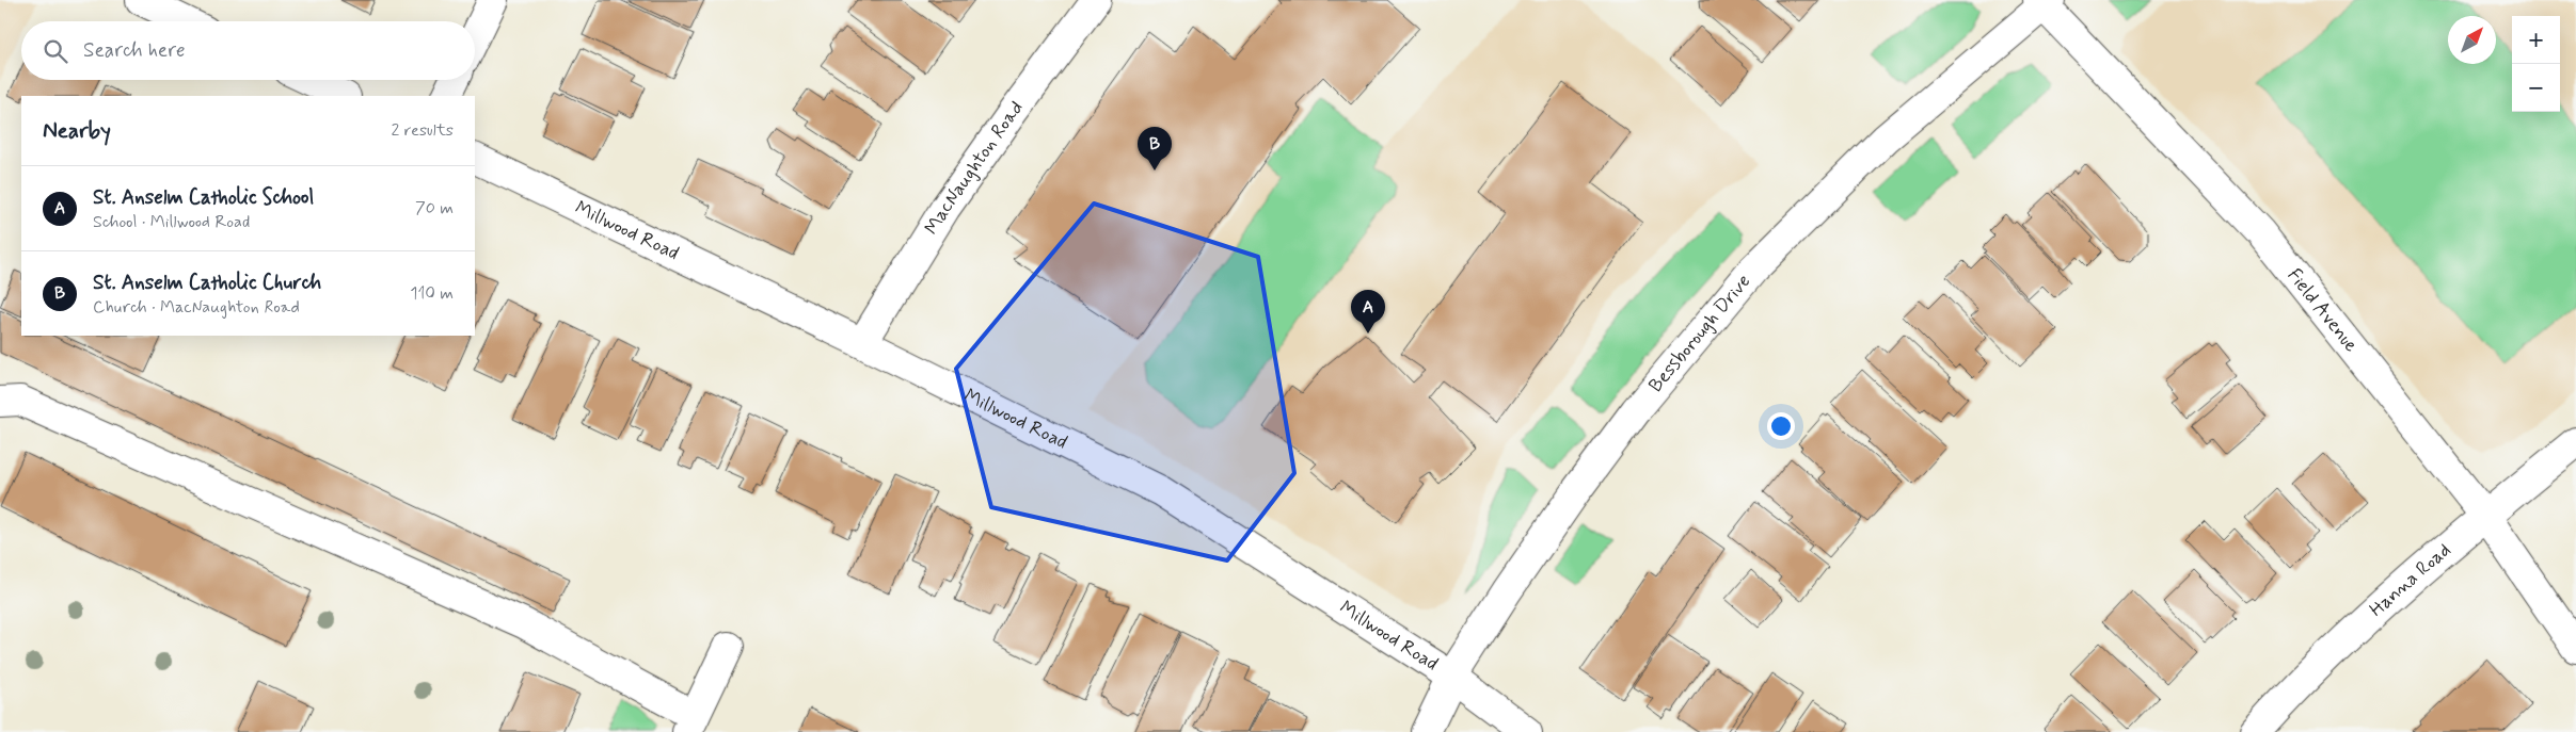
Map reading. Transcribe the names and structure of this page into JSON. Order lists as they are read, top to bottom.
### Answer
{
  "streets": {
    "street": [
      "MacNaughton Road",
      "Millwood Road",
      "Field Avenue",
      "Bessborough Drive",
      "Hanna Road"
    ]
  },
  "crossings": [
    ["MacNaughton Road", "Millwood Road"],
    ["Millwood Road", "Bessborough Drive"],
    ["Field Avenue", "Bessborough Drive"],
    ["Field Avenue", "Hanna Road"]
  ],
  "north": "top right",
  "page": {
    "map_buttons": ["+", "−"],
    "search": "Search here",
    "heading": ["Nearby", "2 results"],
    "pins": ["B", "A"],
    "list": [
      {
        "mark": "A",
        "name": "St. Anselm Catholic School",
        "note": "School · Millwood Road",
        "value": "70 m"
      },
      {
        "mark": "B",
        "name": "St. Anselm Catholic Church",
        "note": "Church · MacNaughton Road",
        "value": "110 m"
      }
    ]
  }
}
